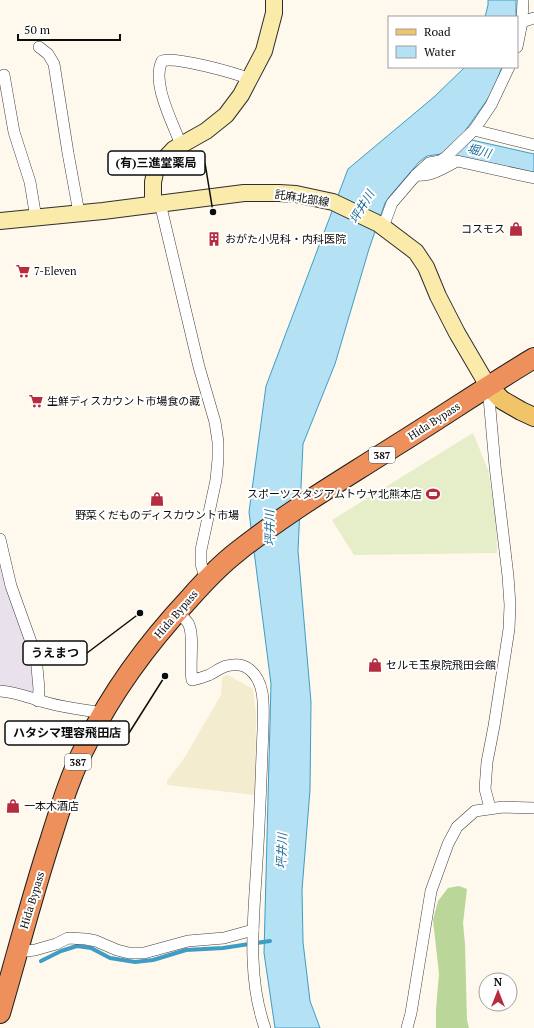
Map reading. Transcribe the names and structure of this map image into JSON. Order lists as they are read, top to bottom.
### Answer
{
  "streets": {
    "highway": ["Hida Bypass", "387"],
    "main road": ["託麻北部線"]
  },
  "crossings": [
    ["託麻北部線", "Hida Bypass"]
  ],
  "water": ["堀川", "坪井川"],
  "places": {
    "other": ["(有)三進堂薬局", "うえまつ", "ハタシマ理容飛田店"],
    "shop": [
      "コスモス",
      "野菜くだものディスカウント市場",
      "セルモ玉泉院飛田会館",
      "一本木酒店"
    ],
    "building": ["おがた小児科・内科医院"],
    "supermarket": ["7-Eleven", "生鮮ディスカウント市場食の藏"],
    "sports": ["スポーツスタジアムトウヤ北熊本店"]
  },
  "legend": ["Road", "Water"],
  "scale_bar": "50 m",
  "north": "top"
}
